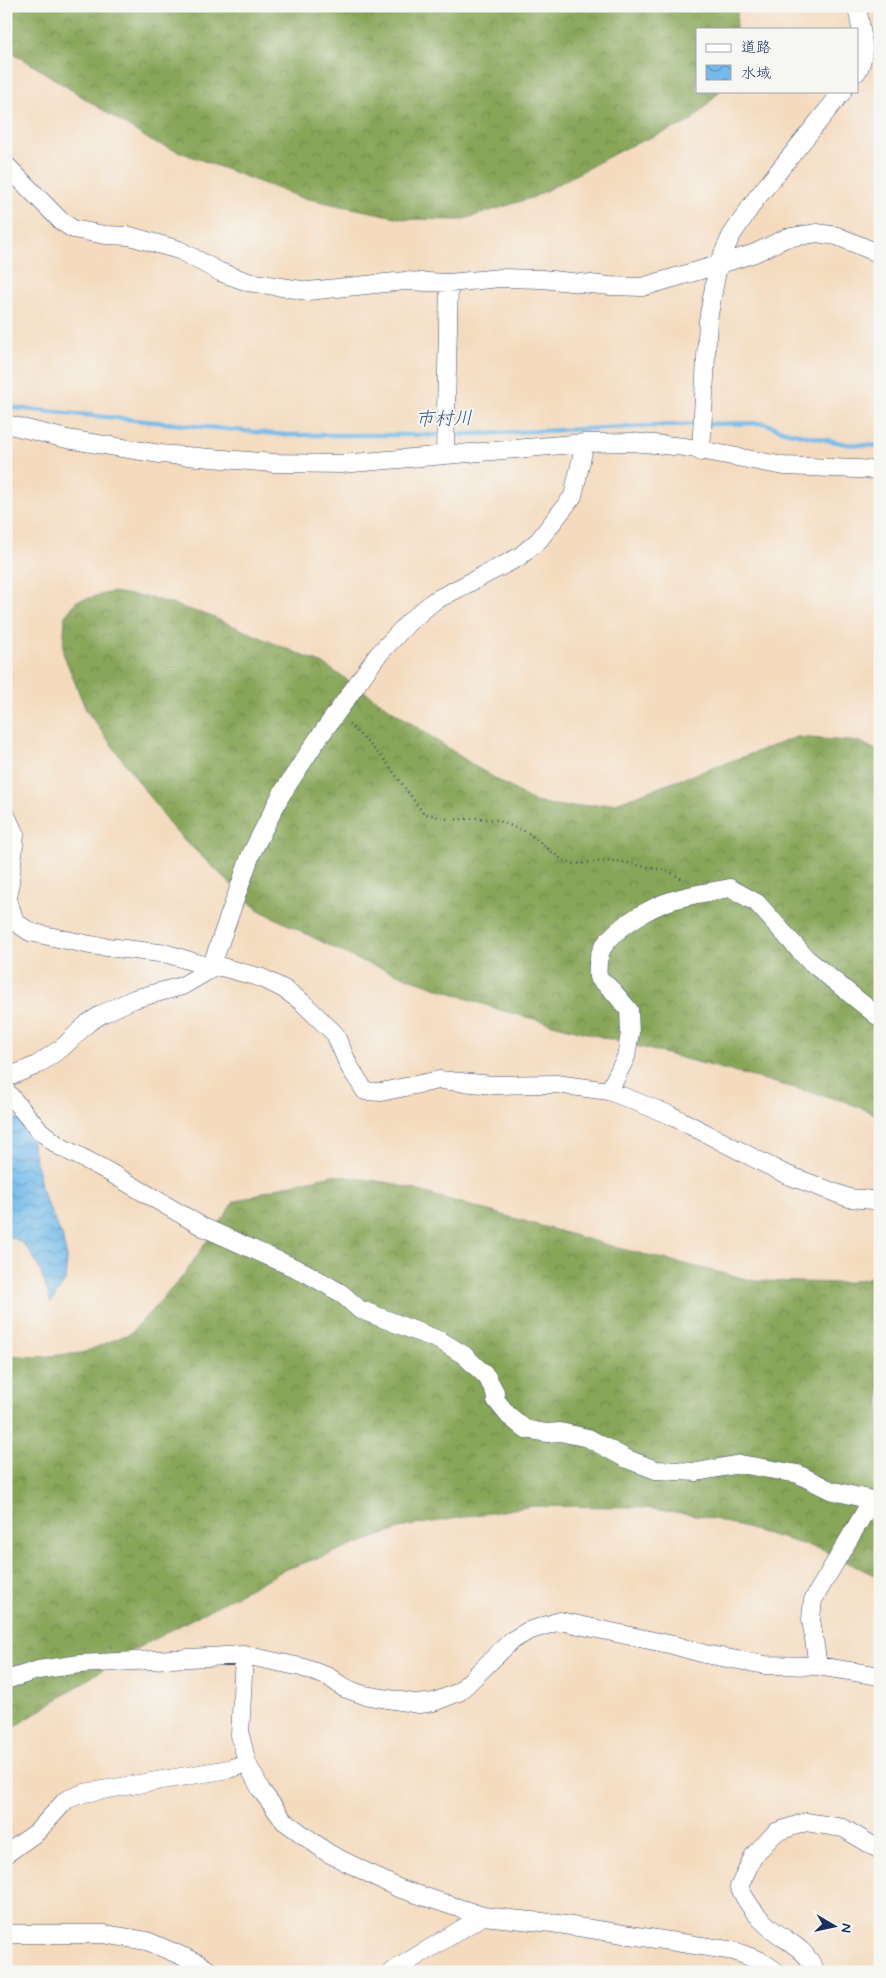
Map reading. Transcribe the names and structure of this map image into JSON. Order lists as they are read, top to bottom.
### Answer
{
  "water": ["市村川"],
  "legend": ["道路", "水域"],
  "north": "right"
}
